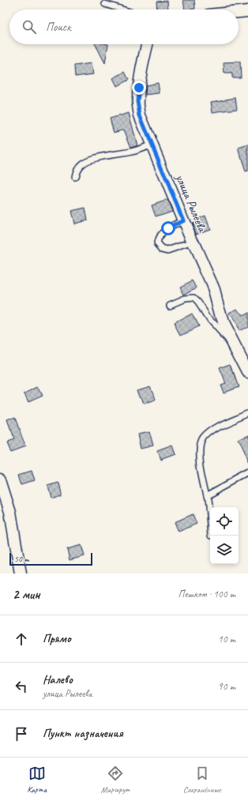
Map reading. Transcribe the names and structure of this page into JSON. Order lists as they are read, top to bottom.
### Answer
{
  "streets": {
    "street": ["улица Рылеева"]
  },
  "scale_bar": "50 m",
  "page": {
    "search": "Поиск",
    "scale": "50 m",
    "heading": ["2 мин", "Пешком · 100 m"],
    "list": [
      ["Прямо", "10 m"],
      ["Налево", "улица Рылеева", "90 m"],
      "Пункт назначения"
    ],
    "nav": ["Карта", "Маршрут", "Сохранённые"]
  }
}
